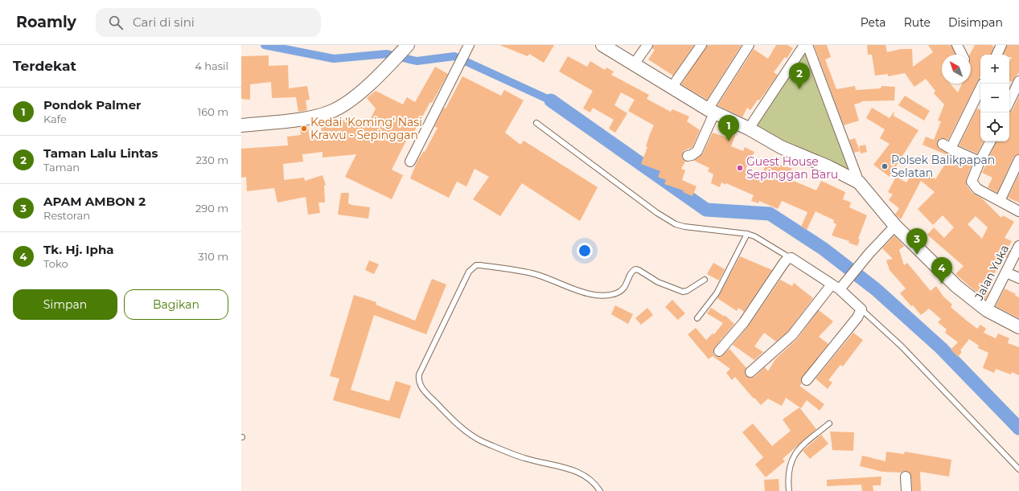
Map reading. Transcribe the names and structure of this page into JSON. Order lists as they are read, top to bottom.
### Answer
{
  "streets": {
    "street": ["Jalan Yuka"]
  },
  "places": ["Kedai 'Koming' Nasi Krawu - Sepinggan", "Polsek Balikpapan Selatan", "Guest House Sepinggan Baru"],
  "north": "top left",
  "page": {
    "header": "Roamly",
    "search": "Cari di sini",
    "nav": ["Peta", "Rute", "Disimpan"],
    "heading": ["Terdekat", "4 hasil"],
    "map_buttons": ["+", "−"],
    "pins": [
      "2",
      "1",
      "3",
      "4"
    ],
    "list": [
      {
        "mark": "1",
        "name": "Pondok Palmer",
        "note": "Kafe",
        "value": "160 m"
      },
      {
        "mark": "2",
        "name": "Taman Lalu Lintas",
        "note": "Taman",
        "value": "230 m"
      },
      {
        "mark": "3",
        "name": "APAM AMBON 2",
        "note": "Restoran",
        "value": "290 m"
      },
      {
        "mark": "4",
        "name": "Tk. Hj. Ipha",
        "note": "Toko",
        "value": "310 m"
      }
    ],
    "buttons": ["Simpan", "Bagikan"]
  }
}
